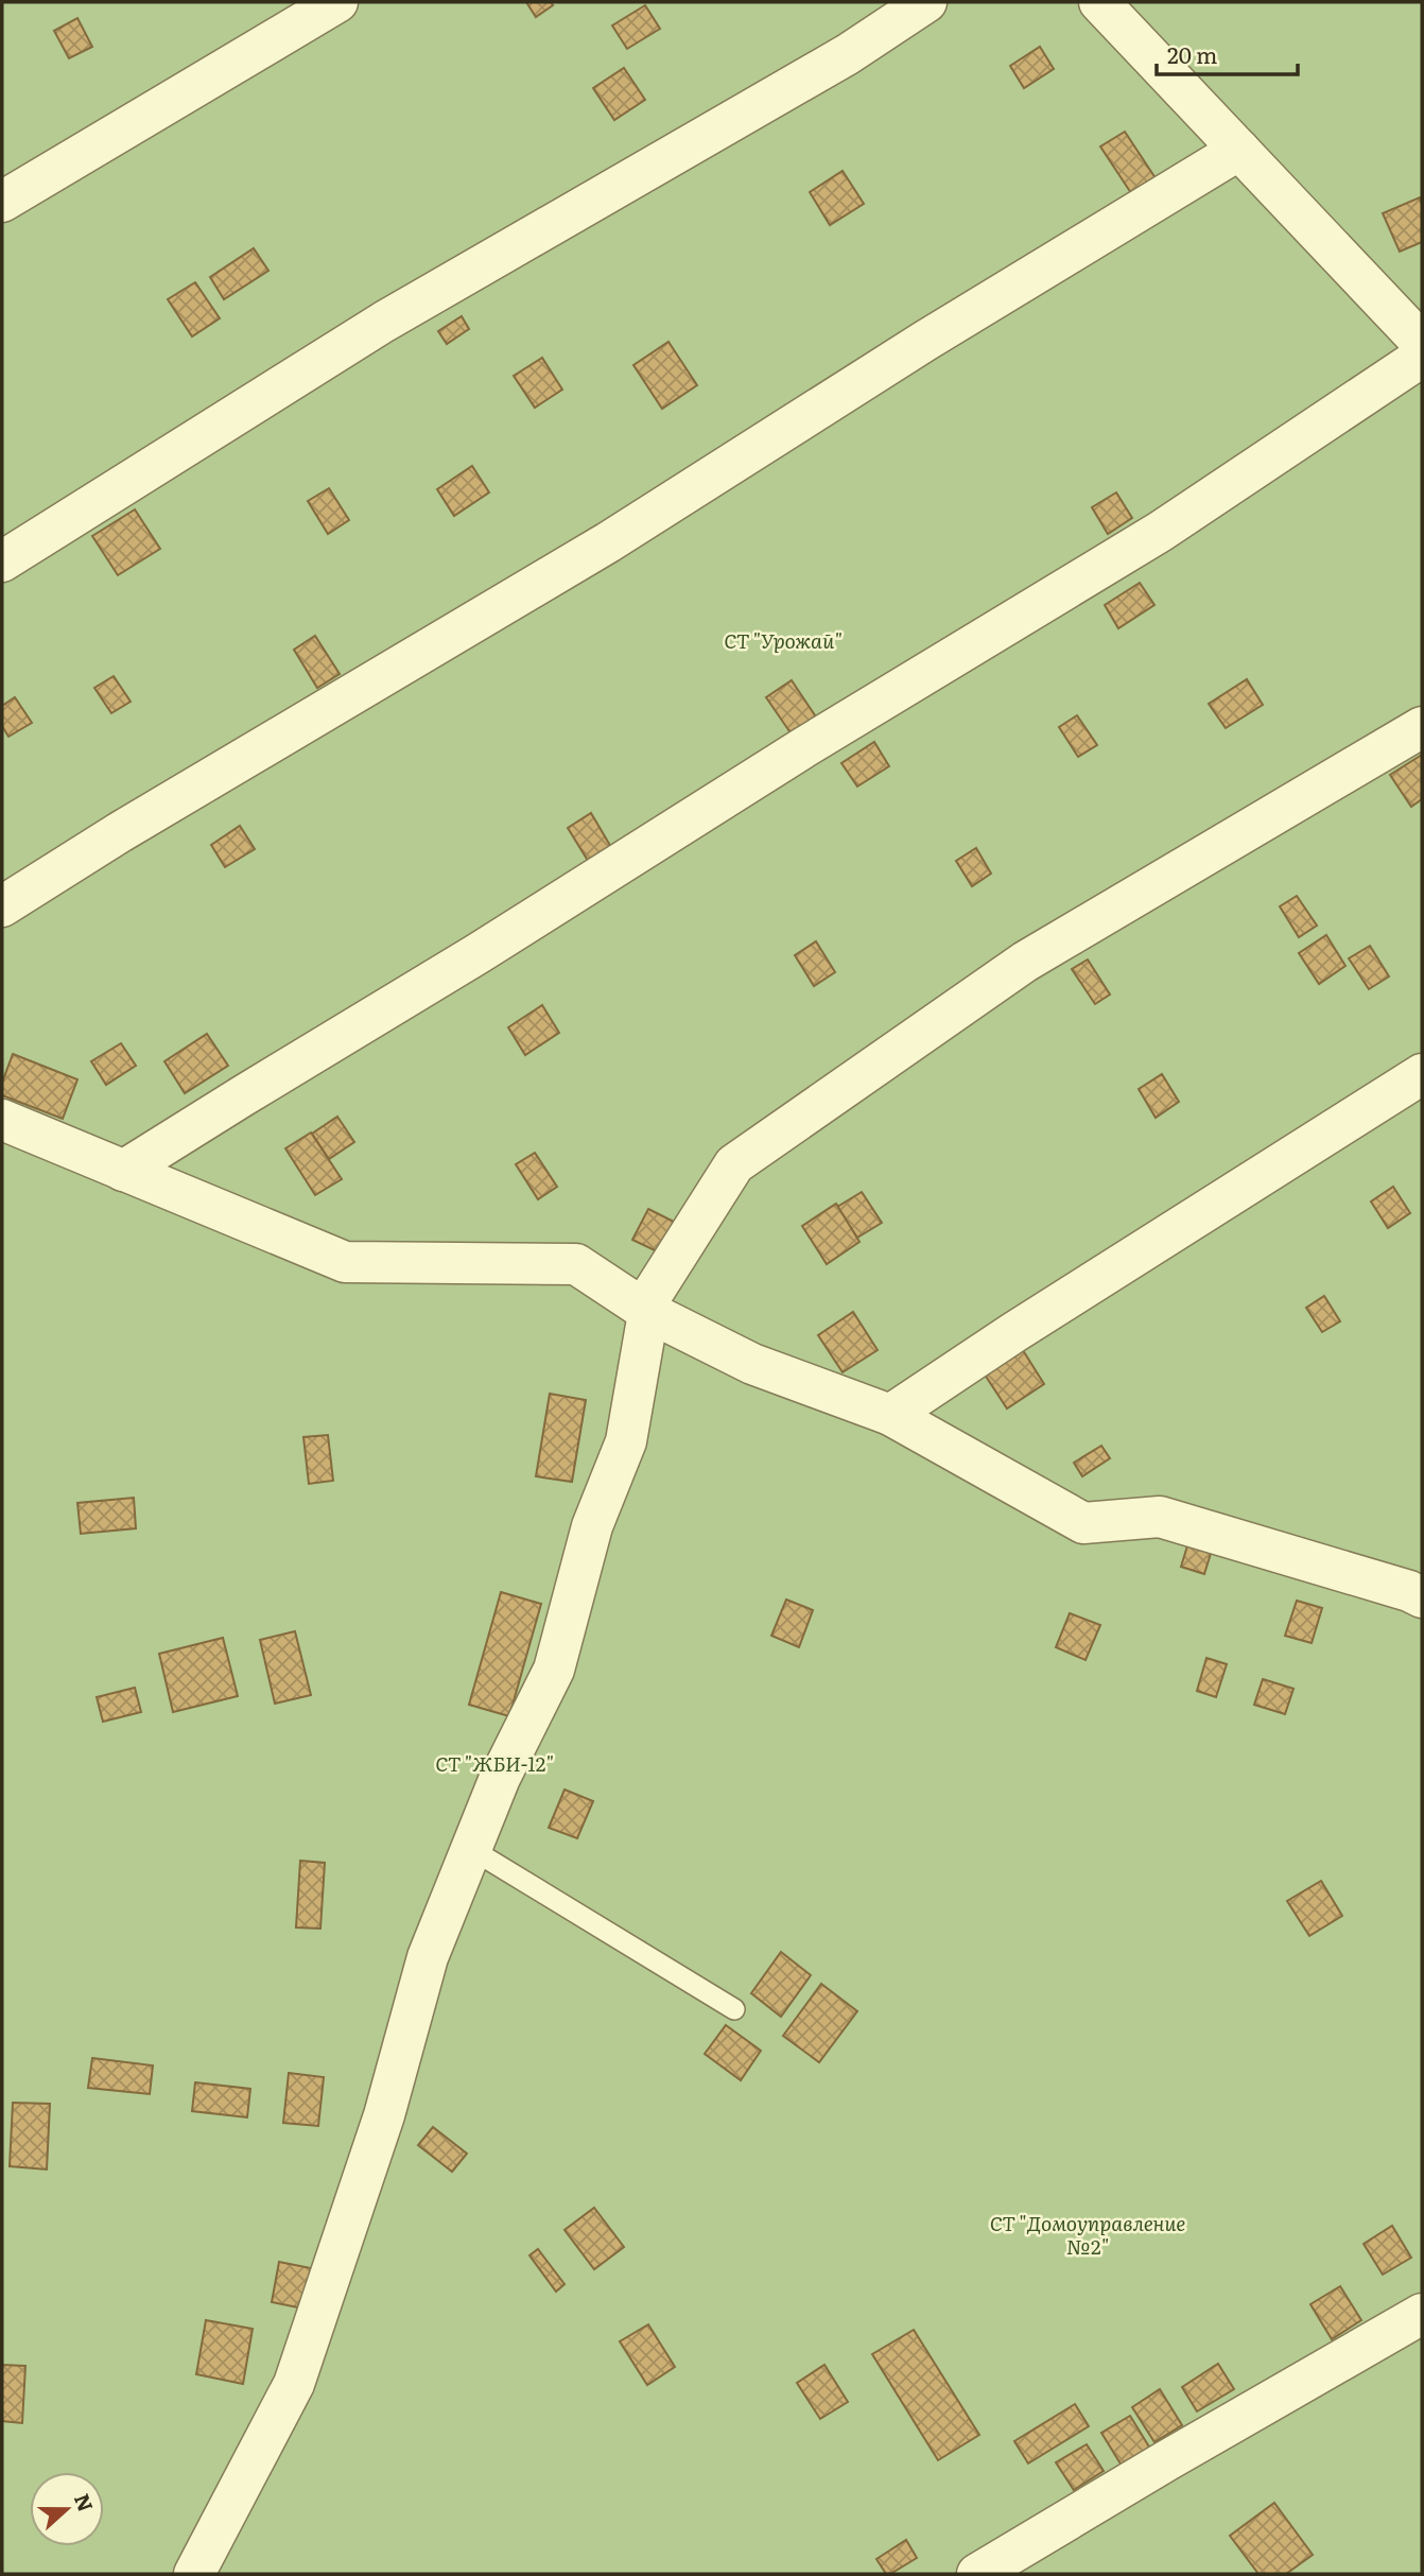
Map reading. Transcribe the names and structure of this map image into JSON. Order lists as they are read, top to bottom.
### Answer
{
  "parks": ["СТ \"Урожай\"", "СТ \"ЖБИ-12\"", "СТ \"Домоуправление №2\""],
  "scale_bar": "20 m",
  "north": "right"
}
